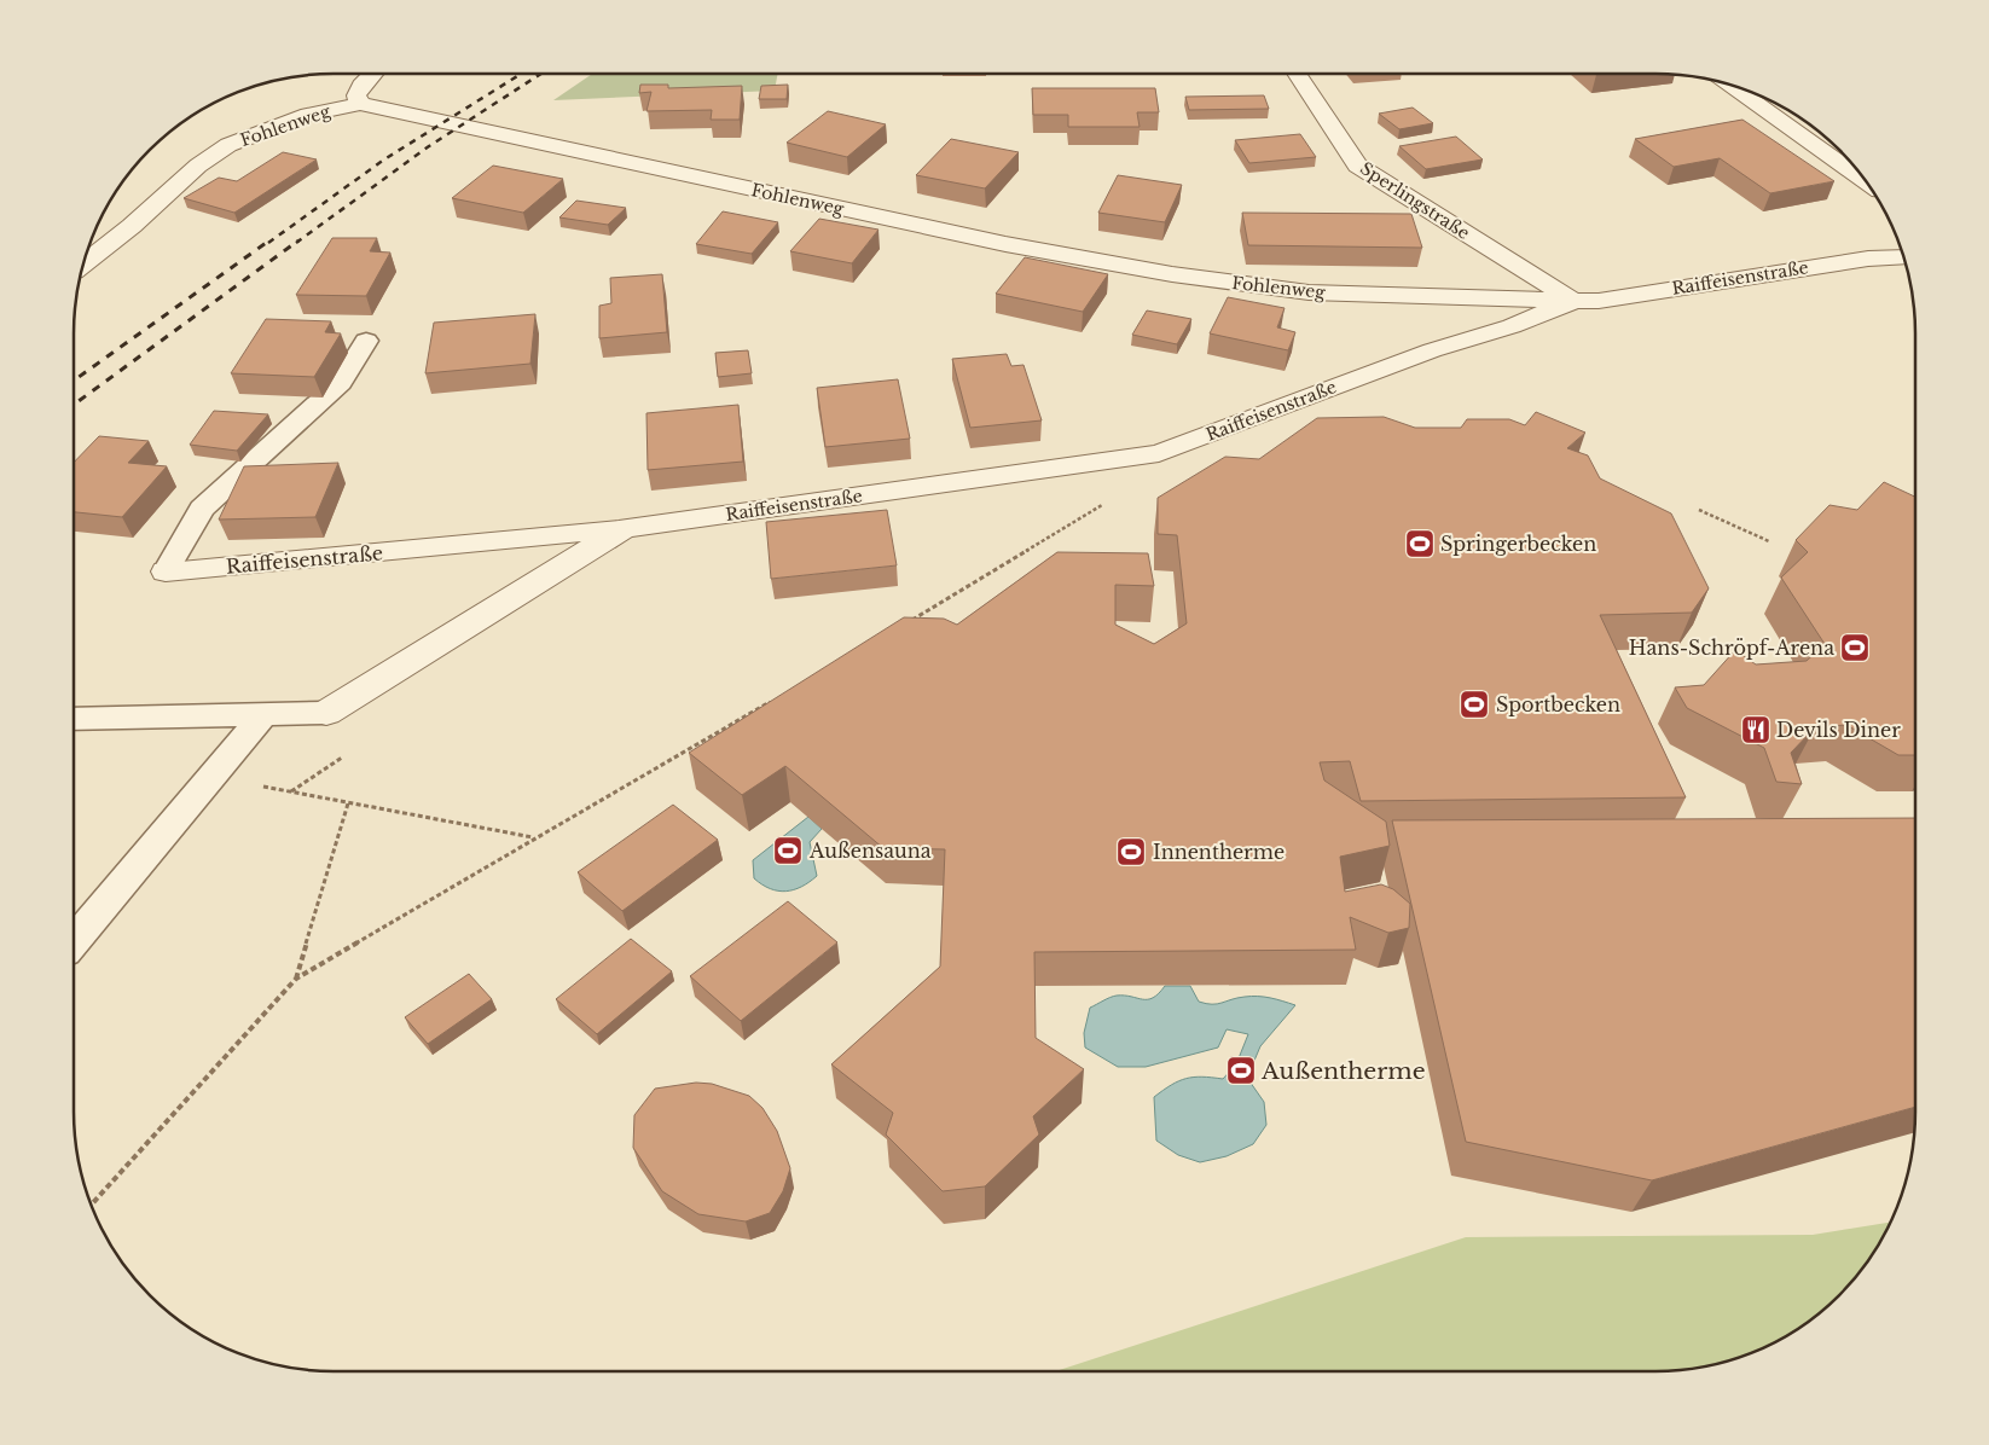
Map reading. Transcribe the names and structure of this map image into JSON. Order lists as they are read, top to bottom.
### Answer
{
  "streets": {
    "street": ["Fohlenweg", "Sperlingstraße", "Raiffeisenstraße"]
  },
  "crossings": [
    ["Fohlenweg", "Sperlingstraße"],
    ["Fohlenweg", "Raiffeisenstraße"],
    ["Sperlingstraße", "Raiffeisenstraße"]
  ],
  "places": {
    "sports": [
      "Springerbecken",
      "Hans-Schröpf-Arena",
      "Sportbecken",
      "Außensauna",
      "Innentherme",
      "Außentherme"
    ],
    "restaurant": ["Devils Diner"]
  }
}
